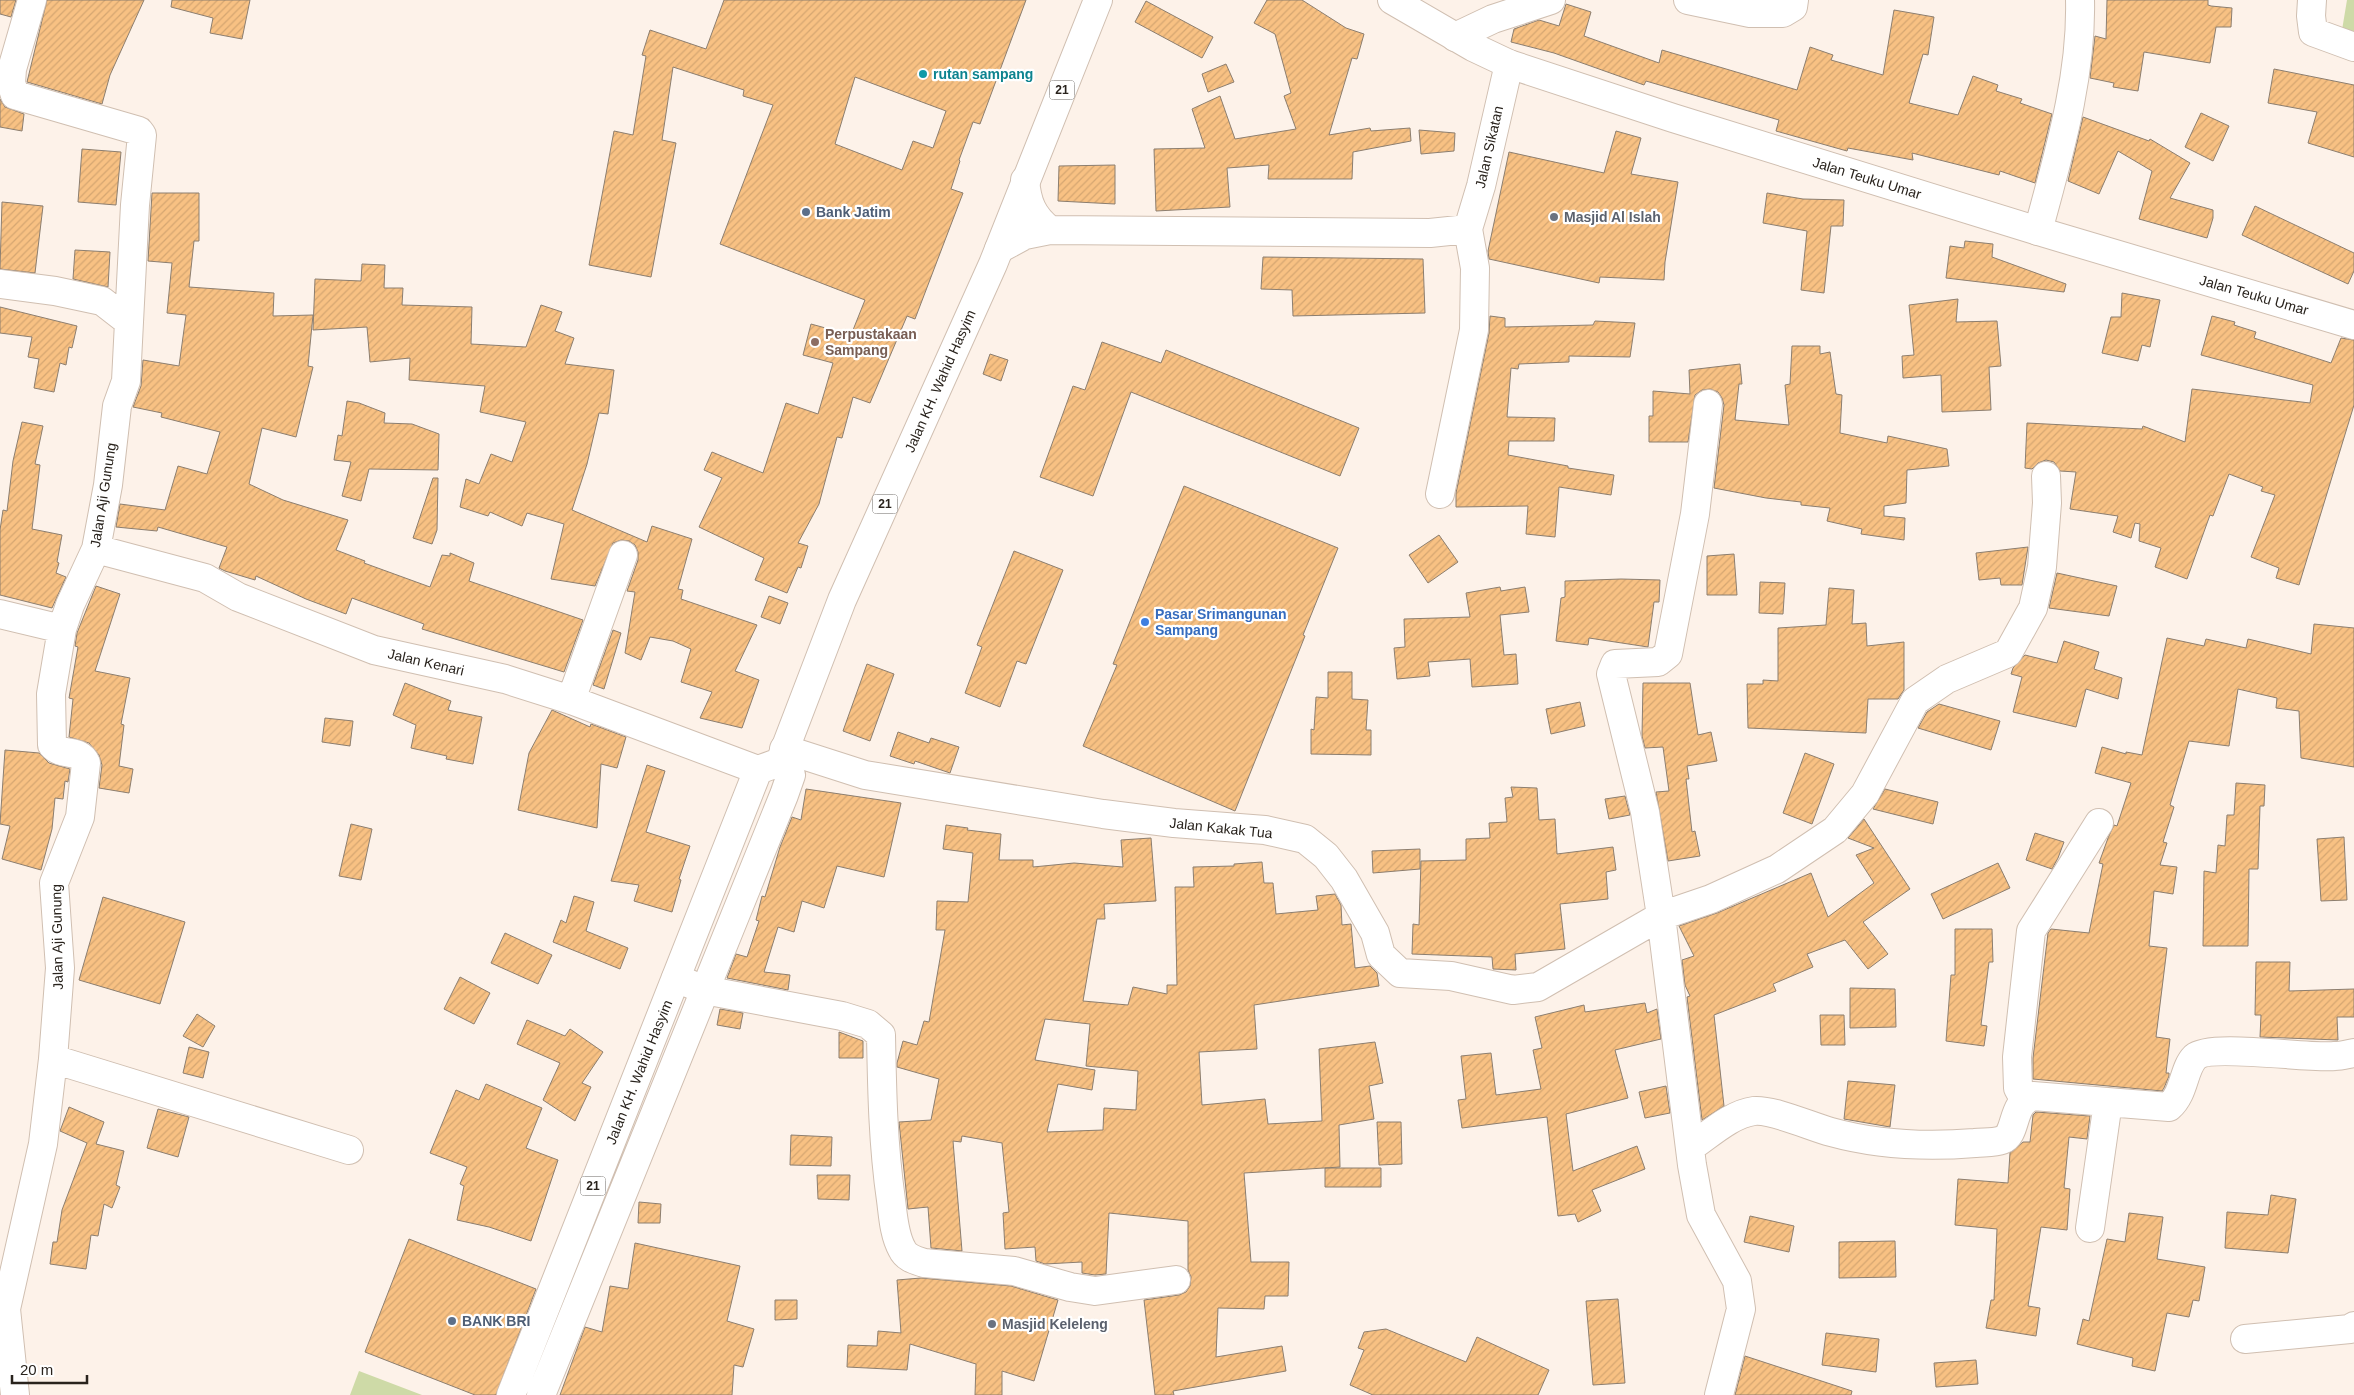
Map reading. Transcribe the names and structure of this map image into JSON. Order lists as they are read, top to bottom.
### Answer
{
  "streets": {
    "main road": [
      "21",
      "Jalan Sikatan",
      "Jalan Teuku Umar",
      "Jalan KH. Wahid Hasyim",
      "Jalan Aji Gunung",
      "Jalan Kenari",
      "Jalan Kakak Tua"
    ]
  },
  "crossings": [
    ["21", "Jalan KH. Wahid Hasyim"],
    ["21", "Jalan Kenari"],
    ["21", "Jalan Kakak Tua"],
    ["Jalan Sikatan", "Jalan Teuku Umar"],
    ["Jalan KH. Wahid Hasyim", "Jalan Kenari"],
    ["Jalan KH. Wahid Hasyim", "Jalan Kakak Tua"],
    ["Jalan Aji Gunung", "Jalan Kenari"],
    ["Jalan Kenari", "Jalan Kakak Tua"]
  ],
  "places": [
    "rutan sampang",
    "Bank Jatim",
    "Masjid Al Islah",
    "Perpustakaan Sampang",
    "Pasar Srimangunan Sampang",
    "BANK BRI",
    "Masjid Keleleng"
  ],
  "scale_bar": "20 m"
}
